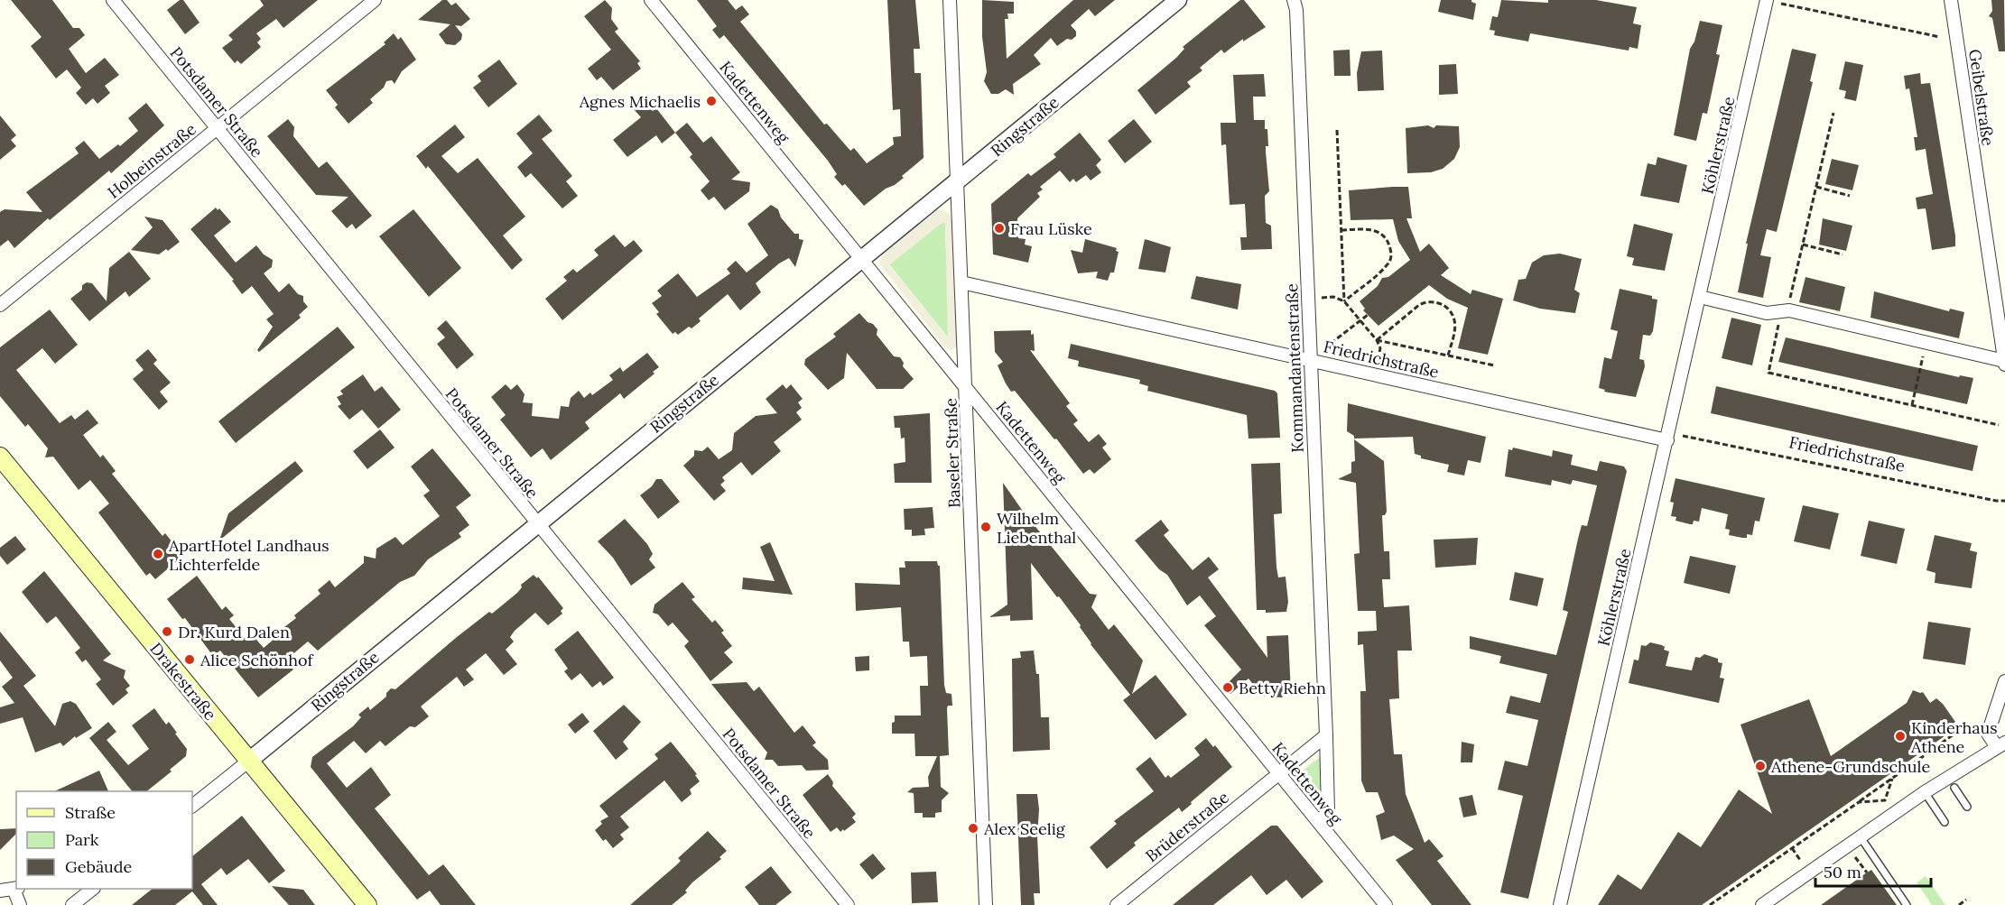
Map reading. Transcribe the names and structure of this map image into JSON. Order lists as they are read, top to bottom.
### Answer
{
  "streets": {
    "main road": ["Drakestraße"],
    "street": [
      "Geibelstraße",
      "Potsdamer Straße",
      "Kadettenweg",
      "Ringstraße",
      "Köhlerstraße",
      "Holbeinstraße",
      "Friedrichstraße",
      "Kommandantenstraße",
      "Baseler Straße",
      "Brüderstraße"
    ]
  },
  "crossings": [
    ["Potsdamer Straße", "Ringstraße"],
    ["Potsdamer Straße", "Holbeinstraße"],
    ["Kadettenweg", "Ringstraße"],
    ["Kadettenweg", "Kommandantenstraße"],
    ["Kadettenweg", "Baseler Straße"],
    ["Kadettenweg", "Brüderstraße"],
    ["Ringstraße", "Baseler Straße"],
    ["Ringstraße", "Drakestraße"],
    ["Köhlerstraße", "Friedrichstraße"],
    ["Friedrichstraße", "Kommandantenstraße"],
    ["Friedrichstraße", "Baseler Straße"]
  ],
  "places": [
    "Agnes Michaelis",
    "Frau Lüske",
    "Wilhelm Liebenthal",
    "ApartHotel Landhaus Lichterfelde",
    "Dr. Kurd Dalen",
    "Alice Schönhof",
    "Betty Riehn",
    "Kinderhaus Athene",
    "Athene-Grundschule",
    "Alex Seelig"
  ],
  "legend": ["Straße", "Park", "Gebäude"],
  "scale_bar": "50 m"
}
